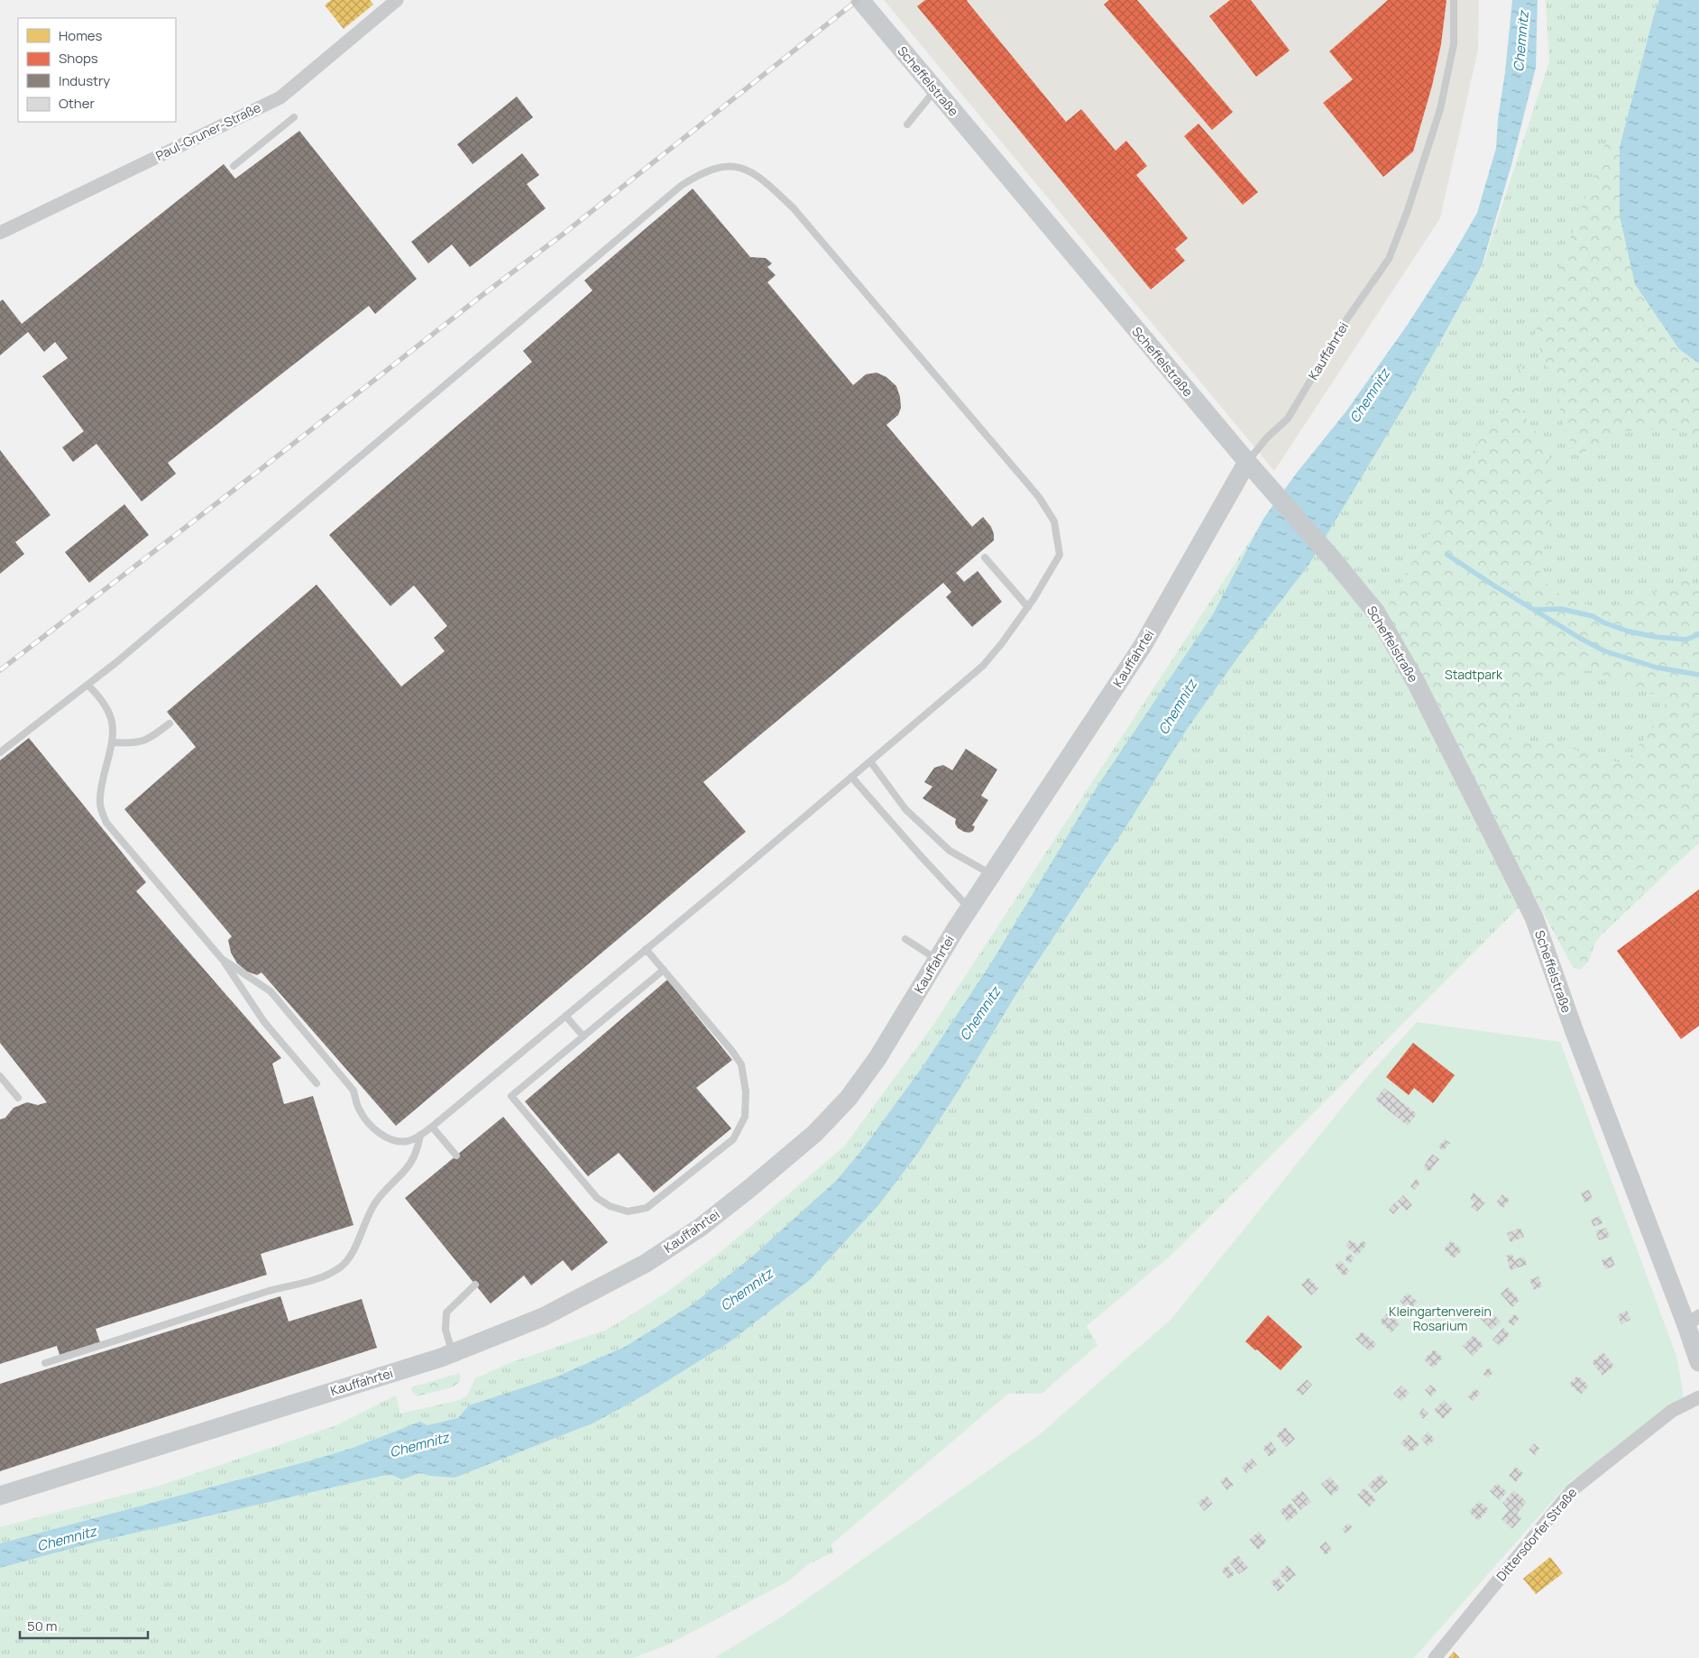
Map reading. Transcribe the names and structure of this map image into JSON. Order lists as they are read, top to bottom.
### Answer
{
  "streets": {
    "street": [
      "Scheffelstraße",
      "Paul-Gruner-Straße",
      "Kauffahrtei",
      "Dittersdorfer Straße"
    ]
  },
  "crossings": [
    ["Scheffelstraße", "Kauffahrtei"]
  ],
  "water": ["Chemnitz"],
  "parks": ["Stadtpark", "Kleingartenverein Rosarium"],
  "legend": [
    "Homes",
    "Shops",
    "Industry",
    "Other"
  ],
  "scale_bar": "50 m"
}
